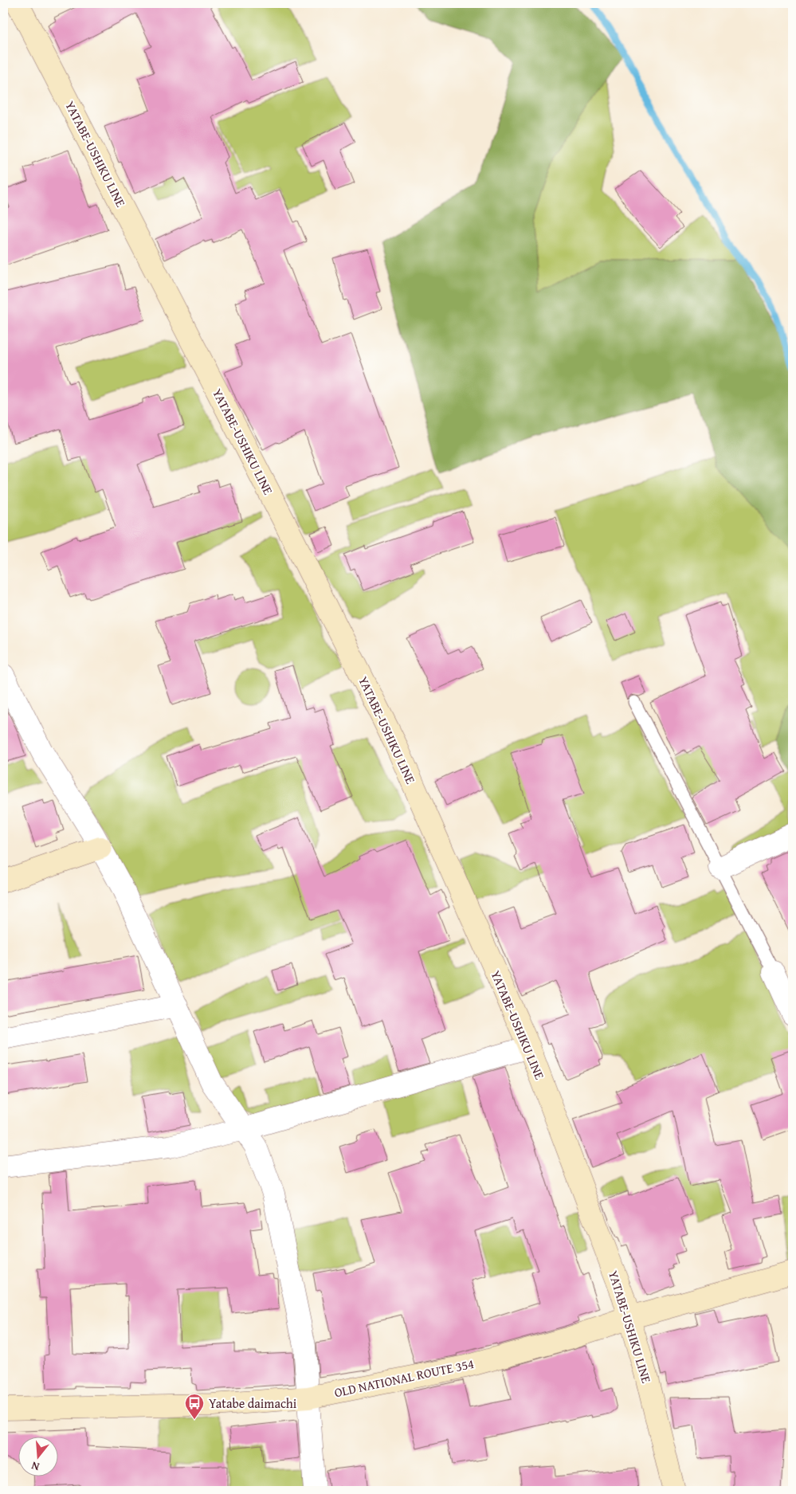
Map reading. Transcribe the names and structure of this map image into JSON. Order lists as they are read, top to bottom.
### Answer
{
  "streets": {
    "main road": ["YATABE-USHIKU LINE", "OLD NATIONAL ROUTE 354"]
  },
  "crossings": [
    ["YATABE-USHIKU LINE", "OLD NATIONAL ROUTE 354"]
  ],
  "places": {
    "bus stop": ["Yatabe daimachi"]
  },
  "north": "bottom"
}
